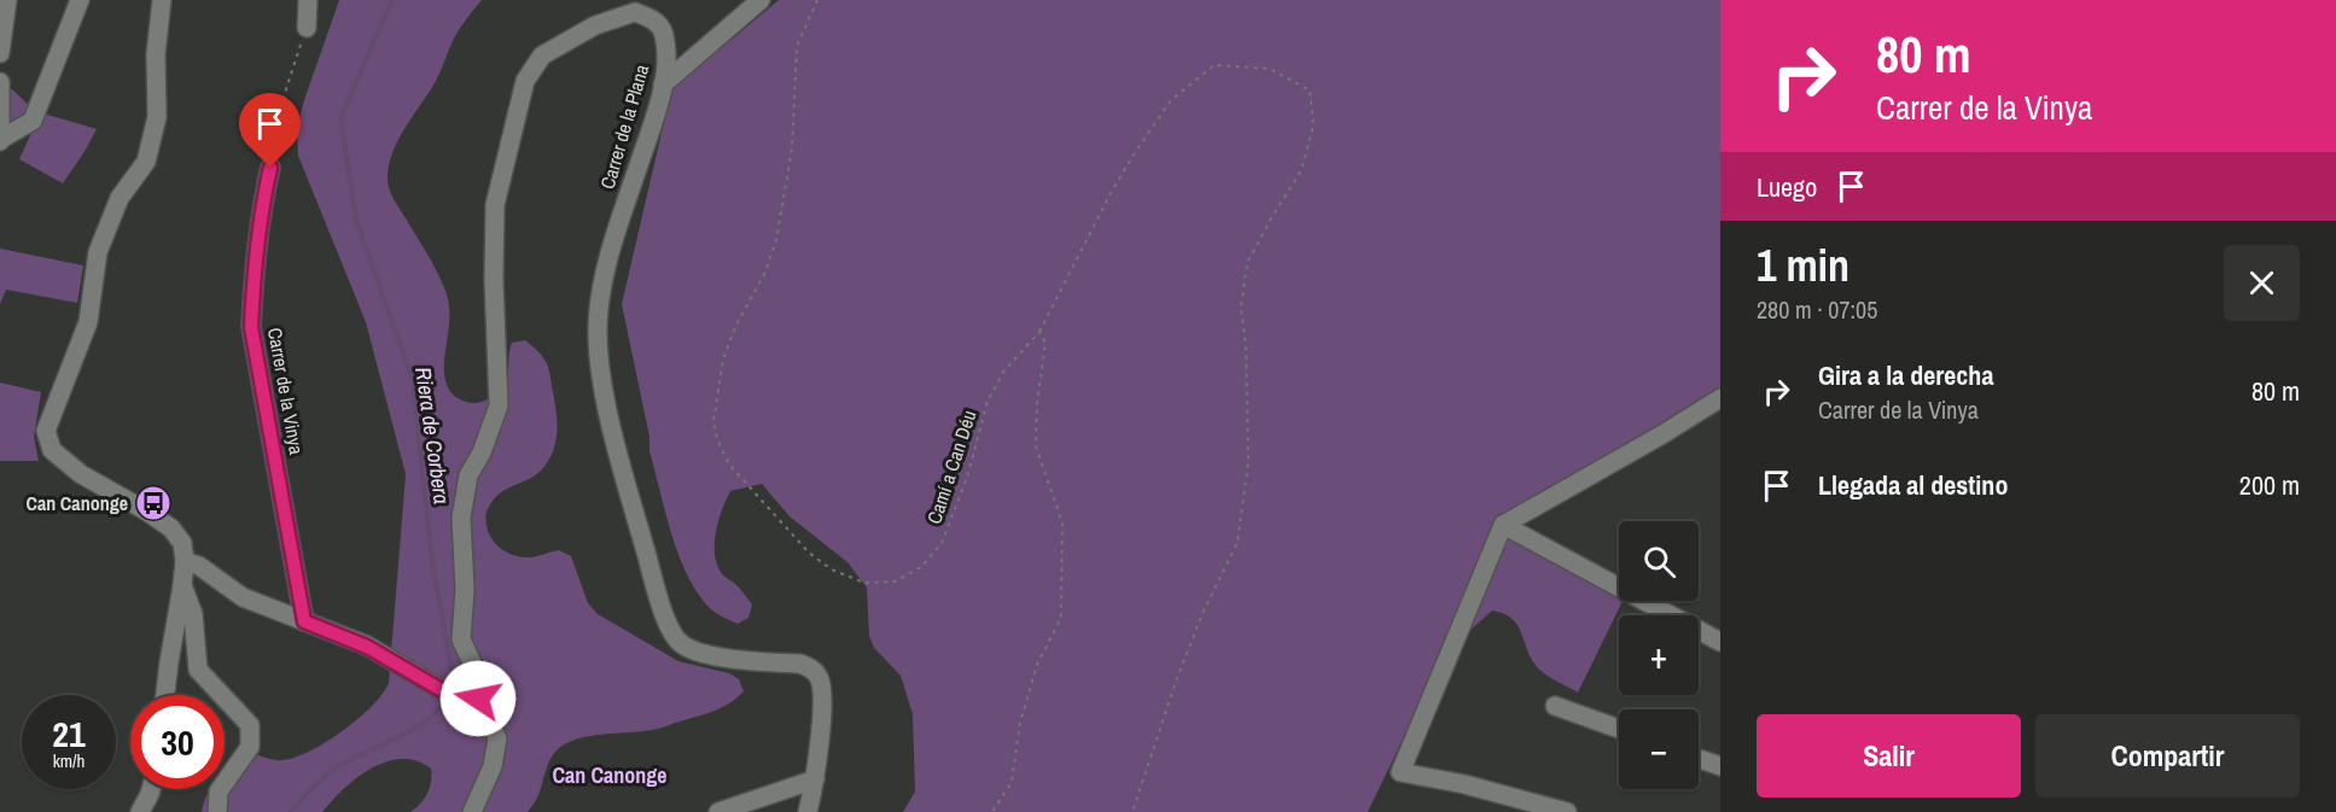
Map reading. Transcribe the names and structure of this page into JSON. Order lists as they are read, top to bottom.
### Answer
{
  "streets": {
    "street": ["Carrer de la Plana", "Carrer de la Vinya"],
    "path": ["Camí a Can Déu"]
  },
  "districts": ["Can Canonge"],
  "water": ["Riera de Corbera"],
  "places": {
    "bus stop": ["Can Canonge"]
  },
  "page": {
    "turn": ["80 m", "Carrer de la Vinya"],
    "then": "Luego",
    "heading": ["1 min", "280 m · 07:05"],
    "list": [
      {
        "name": "Gira a la derecha",
        "note": "Carrer de la Vinya",
        "value": "80 m"
      },
      {
        "name": "Llegada al destino",
        "value": "200 m"
      }
    ],
    "map_buttons": ["+", "−"],
    "speed": "21 km/h",
    "limit": "30",
    "buttons": ["Salir", "Compartir"]
  }
}
